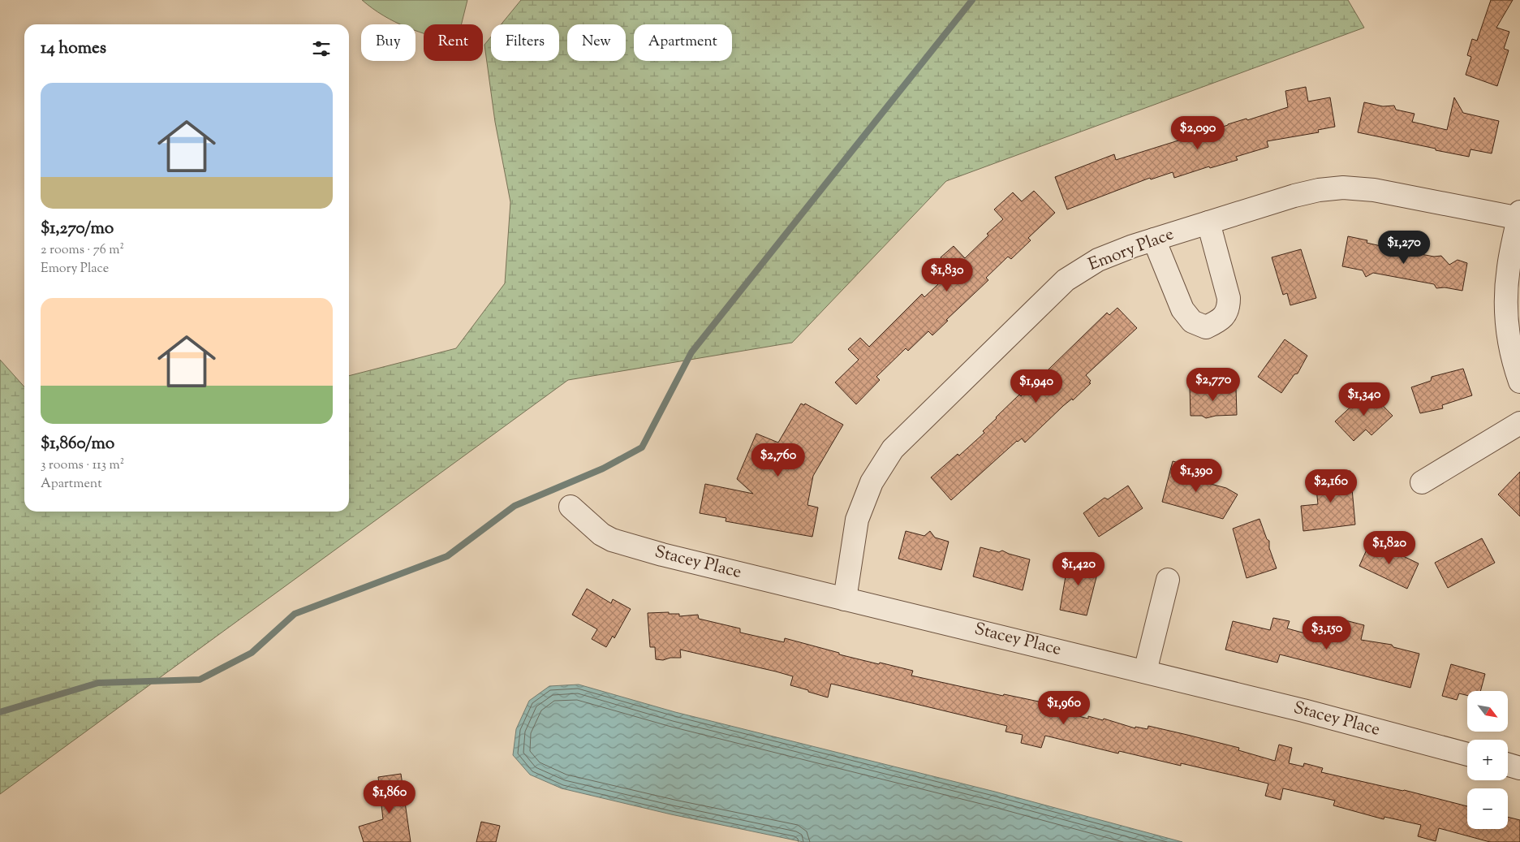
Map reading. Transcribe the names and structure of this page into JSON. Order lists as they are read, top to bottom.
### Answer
{
  "streets": {
    "street": ["Emory Place", "Stacey Place"]
  },
  "crossings": [
    ["Emory Place", "Stacey Place"]
  ],
  "north": "bottom right",
  "page": {
    "chip": [
      "Buy",
      "Rent",
      "Filters",
      "New",
      "Apartment"
    ],
    "heading": "14 homes",
    "list": [
      {
        "name": "$1,270/mo",
        "note": "2 rooms · 76 m² · Emory Place"
      },
      {
        "name": "$1,860/mo",
        "note": "3 rooms · 113 m² · Apartment"
      }
    ],
    "price": [
      "$2,090",
      "$1,270",
      "$1,830",
      "$2,770",
      "$1,940",
      "$1,340",
      "$2,760",
      "$1,390",
      "$2,160",
      "$1,820",
      "$1,420",
      "$3,150",
      "$1,960",
      "$1,860"
    ],
    "map_buttons": ["+", "−"]
  }
}
